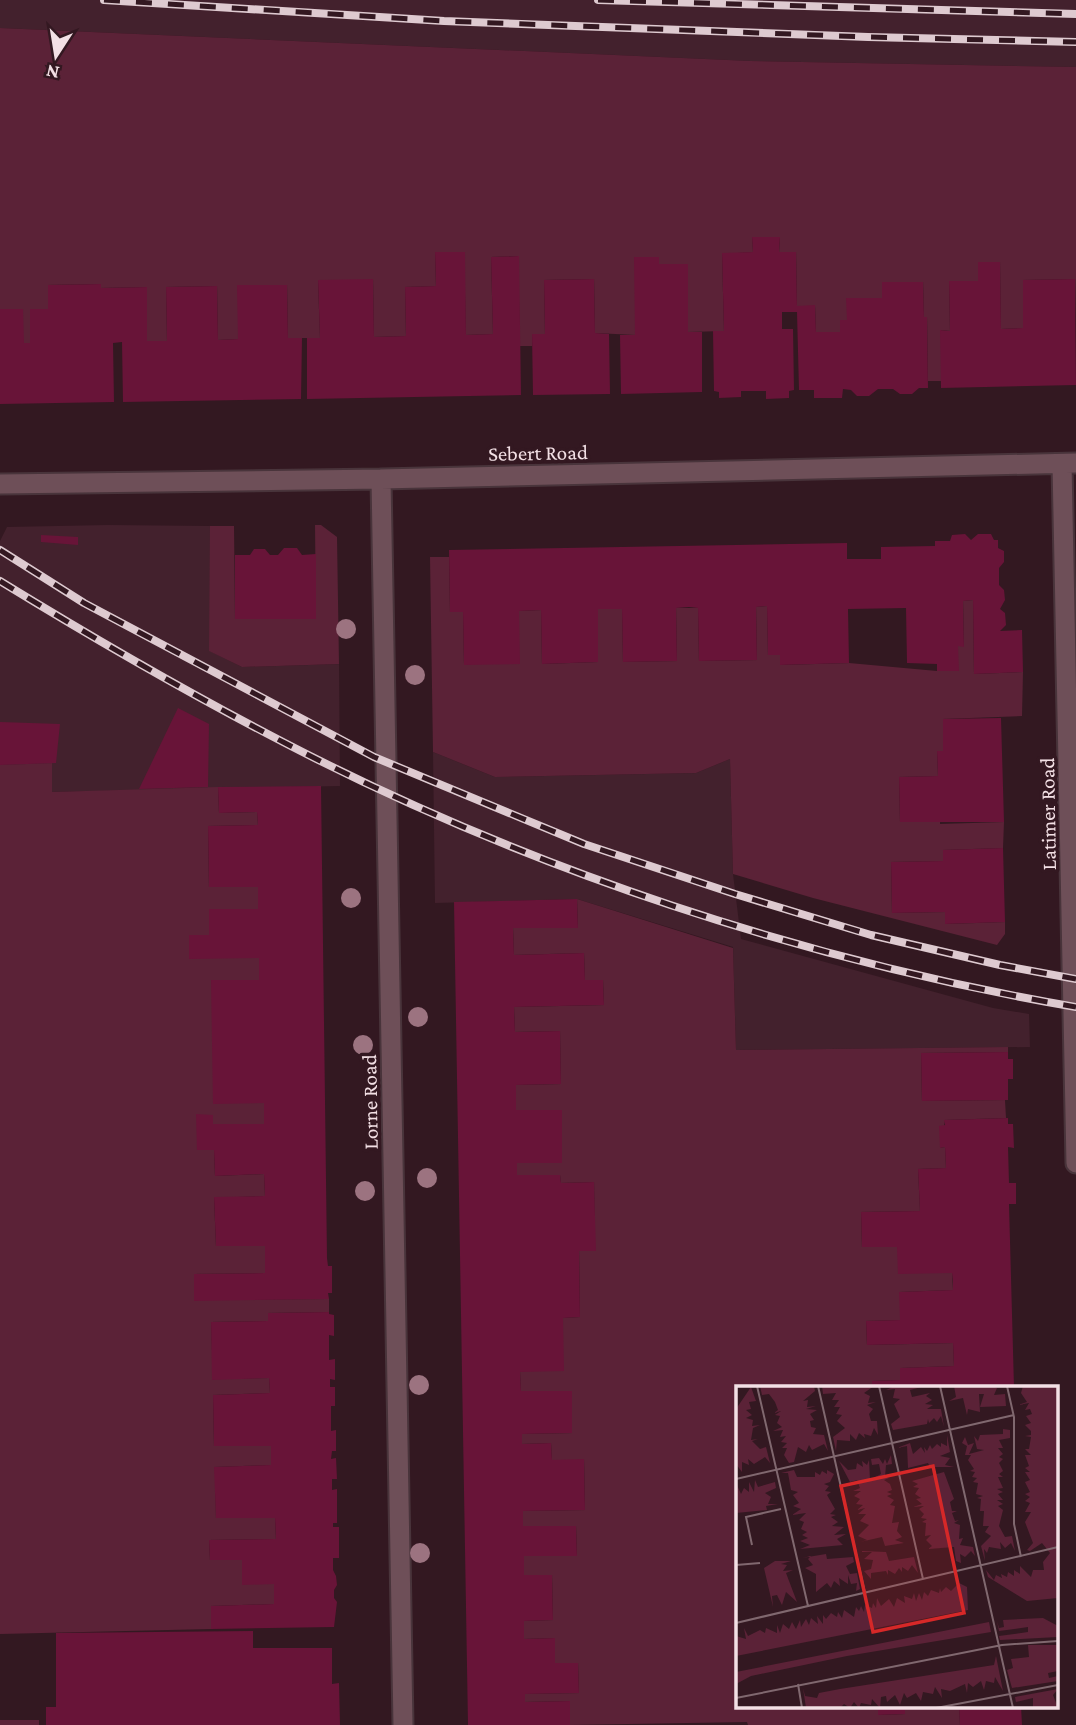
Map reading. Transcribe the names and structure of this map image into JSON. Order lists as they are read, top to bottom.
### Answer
{
  "streets": {
    "street": ["Sebert Road", "Latimer Road", "Lorne Road"]
  },
  "crossings": [
    ["Sebert Road", "Latimer Road"],
    ["Sebert Road", "Lorne Road"]
  ],
  "north": "bottom"
}
